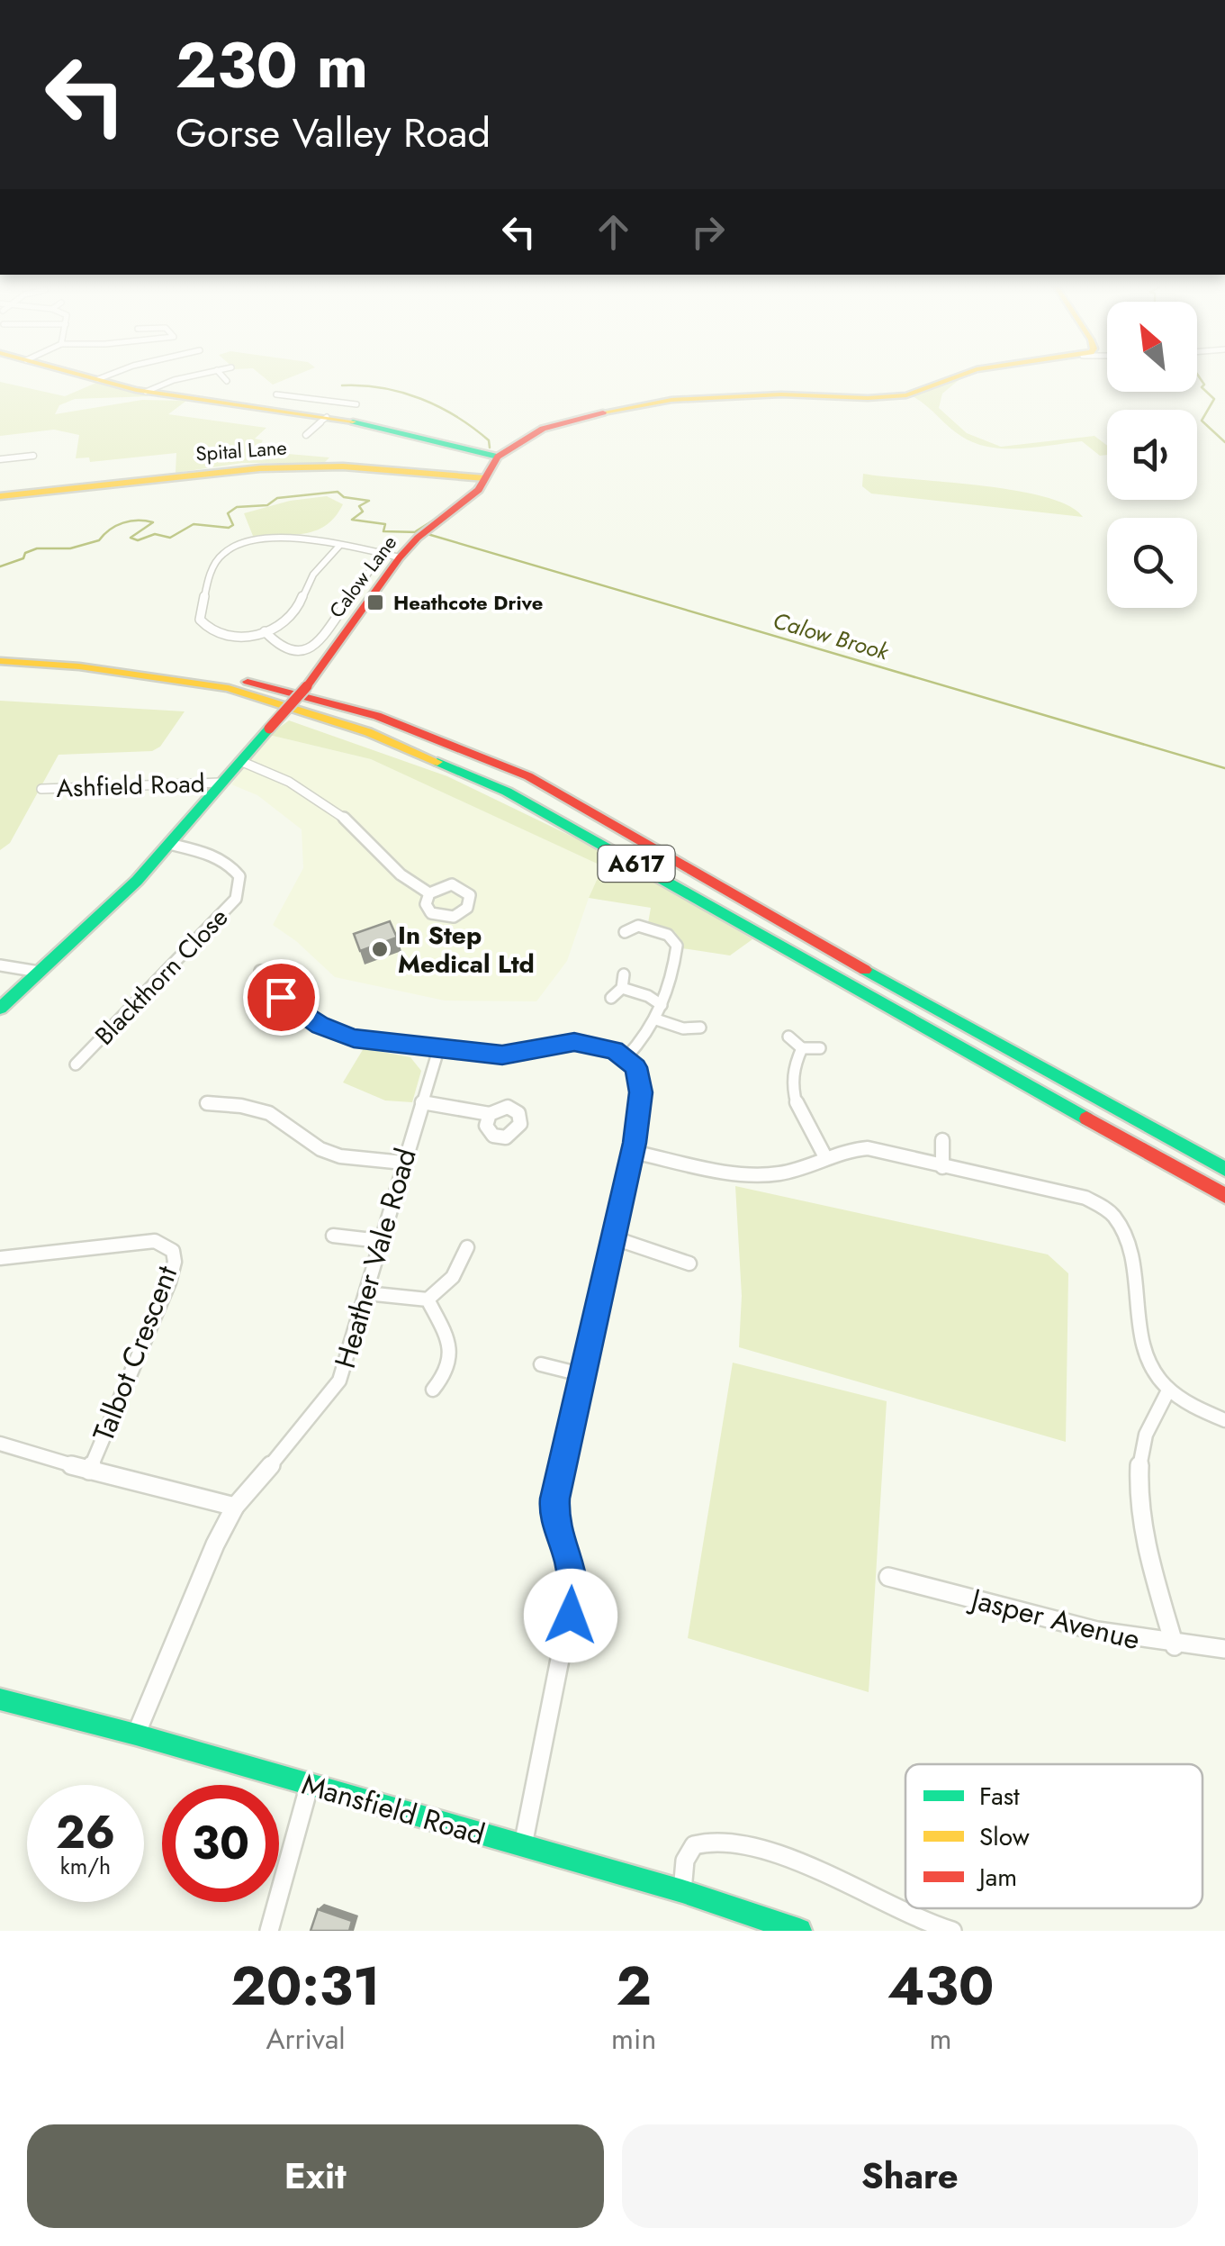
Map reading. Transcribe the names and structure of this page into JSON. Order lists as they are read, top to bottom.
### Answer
{
  "streets": {
    "main road": [
      "Spital Lane",
      "Calow Lane",
      "A617",
      "Mansfield Road"
    ],
    "street": [
      "Ashfield Road",
      "Blackthorn Close",
      "Heather Vale Road",
      "Talbot Crescent",
      "Jasper Avenue"
    ]
  },
  "crossings": [
    ["Spital Lane", "Calow Lane"],
    ["Calow Lane", "Ashfield Road"],
    ["Calow Lane", "Blackthorn Close"],
    ["Heather Vale Road", "Mansfield Road"]
  ],
  "water": ["Calow Brook"],
  "places": {
    "transit": ["Heathcote Drive"],
    "other": ["In Step Medical Ltd"]
  },
  "legend": ["Fast", "Slow", "Jam"],
  "north": "top left",
  "page": {
    "turn": ["230 m", "Gorse Valley Road"],
    "speed": "26 km/h",
    "limit": "30",
    "eta": [
      "20:31",
      "Arrival",
      "2",
      "min",
      "430",
      "m"
    ],
    "buttons": ["Exit", "Share"]
  }
}
